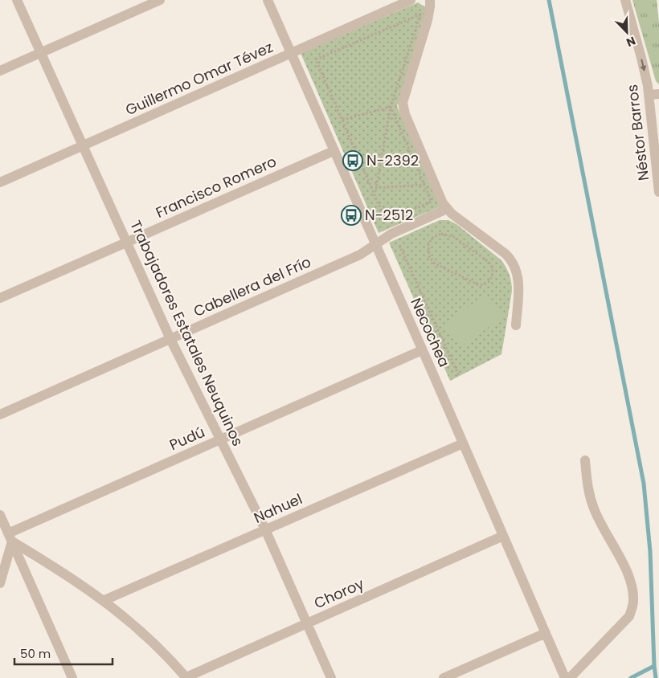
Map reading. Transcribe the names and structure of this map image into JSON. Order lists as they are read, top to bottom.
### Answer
{
  "streets": {
    "street": [
      "Guillermo Omar Tévez",
      "Néstor Barros",
      "Francisco Romero",
      "Cabellera del Frío",
      "Necochea",
      "Trabajadores Estatales Neuquinos",
      "Pudú",
      "Nahuel",
      "Choroy"
    ]
  },
  "crossings": [
    ["Guillermo Omar Tévez", "Necochea"],
    ["Guillermo Omar Tévez", "Trabajadores Estatales Neuquinos"],
    ["Francisco Romero", "Necochea"],
    ["Francisco Romero", "Trabajadores Estatales Neuquinos"],
    ["Cabellera del Frío", "Necochea"],
    ["Cabellera del Frío", "Trabajadores Estatales Neuquinos"],
    ["Necochea", "Pudú"],
    ["Necochea", "Nahuel"],
    ["Necochea", "Choroy"],
    ["Trabajadores Estatales Neuquinos", "Pudú"],
    ["Trabajadores Estatales Neuquinos", "Nahuel"],
    ["Trabajadores Estatales Neuquinos", "Choroy"]
  ],
  "one_way": ["Néstor Barros"],
  "places": {
    "bus stop": ["N-2392", "N-2512"]
  },
  "scale_bar": "50 m",
  "north": "bottom right"
}
